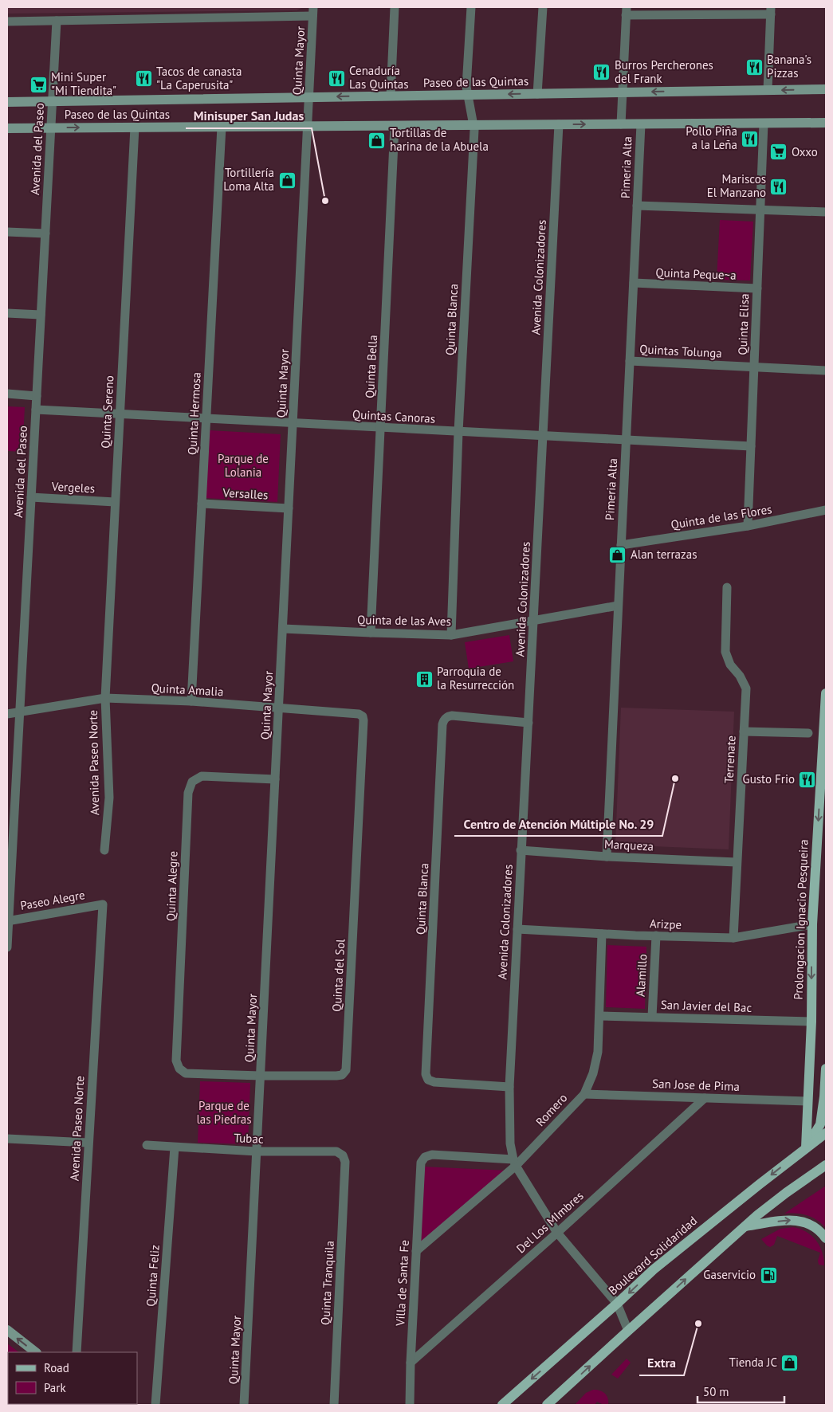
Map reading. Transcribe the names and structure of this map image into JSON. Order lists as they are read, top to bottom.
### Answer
{
  "streets": {
    "main road": ["Paseo de las Quintas", "Prolongacion Ignacio Pesqueira", "Boulevard Solidaridad"],
    "street": [
      "Quinta Mayor",
      "Avenida del Paseo",
      "Pimeria Alta",
      "Quinta Peque~a",
      "Avenida Colonizadores",
      "Quinta Blanca",
      "Quinta Elisa",
      "Quintas Tolunga",
      "Quinta Bella",
      "Quinta Sereno",
      "Quinta Hermosa",
      "Quintas Canoras",
      "Vergeles",
      "Versalles",
      "Quinta de las Flores",
      "Quinta de las Aves",
      "Quinta Amalia",
      "Terrenate",
      "Avenida Paseo Norte",
      "Marqueza",
      "Quinta Alegre",
      "Paseo Alegre",
      "Arizpe",
      "Quinta del Sol",
      "Alamillo",
      "San Javier del Bac",
      "San Jose de Pima",
      "Romero",
      "Tubac",
      "Del Los MImbres",
      "Quinta Feliz",
      "Quinta Tranquila",
      "Villa de Santa Fe"
    ]
  },
  "crossings": [
    ["Quinta Mayor", "Paseo de las Quintas"],
    ["Quinta Mayor", "Quintas Canoras"],
    ["Quinta Mayor", "Versalles"],
    ["Quinta Mayor", "Quinta de las Aves"],
    ["Quinta Mayor", "Quinta Amalia"],
    ["Quinta Mayor", "Quinta Alegre"],
    ["Quinta Mayor", "Quinta del Sol"],
    ["Quinta Mayor", "Tubac"],
    ["Paseo de las Quintas", "Avenida del Paseo"],
    ["Paseo de las Quintas", "Pimeria Alta"],
    ["Paseo de las Quintas", "Avenida Colonizadores"],
    ["Paseo de las Quintas", "Quinta Blanca"],
    ["Paseo de las Quintas", "Quinta Elisa"],
    ["Paseo de las Quintas", "Quinta Bella"],
    ["Paseo de las Quintas", "Quinta Sereno"],
    ["Paseo de las Quintas", "Quinta Hermosa"],
    ["Avenida del Paseo", "Quintas Canoras"],
    ["Avenida del Paseo", "Vergeles"],
    ["Avenida del Paseo", "Quinta Amalia"],
    ["Avenida del Paseo", "Paseo Alegre"],
    ["Pimeria Alta", "Quinta Peque~a"],
    ["Pimeria Alta", "Quintas Tolunga"],
    ["Pimeria Alta", "Quintas Canoras"],
    ["Pimeria Alta", "Quinta de las Flores"],
    ["Pimeria Alta", "Quinta de las Aves"],
    ["Pimeria Alta", "Marqueza"],
    ["Quinta Peque~a", "Quinta Elisa"],
    ["Avenida Colonizadores", "Quinta Blanca"],
    ["Avenida Colonizadores", "Quintas Canoras"],
    ["Avenida Colonizadores", "Quinta de las Aves"],
    ["Avenida Colonizadores", "Marqueza"],
    ["Avenida Colonizadores", "Arizpe"],
    ["Avenida Colonizadores", "Romero"],
    ["Avenida Colonizadores", "Del Los MImbres"],
    ["Avenida Colonizadores", "Boulevard Solidaridad"],
    ["Avenida Colonizadores", "Villa de Santa Fe"],
    ["Quinta Blanca", "Quintas Canoras"],
    ["Quinta Blanca", "Quinta de las Aves"],
    ["Quinta Elisa", "Quintas Tolunga"],
    ["Quinta Elisa", "Quintas Canoras"],
    ["Quinta Elisa", "Quinta de las Flores"],
    ["Quinta Bella", "Quintas Canoras"],
    ["Quinta Bella", "Quinta de las Aves"],
    ["Quinta Sereno", "Quintas Canoras"],
    ["Quinta Sereno", "Vergeles"],
    ["Quinta Sereno", "Quinta Amalia"],
    ["Quinta Sereno", "Avenida Paseo Norte"],
    ["Quinta Hermosa", "Quintas Canoras"],
    ["Quinta Hermosa", "Versalles"],
    ["Quinta Hermosa", "Quinta Amalia"],
    ["Quinta Amalia", "Avenida Paseo Norte"],
    ["Quinta Amalia", "Quinta del Sol"],
    ["Terrenate", "Marqueza"],
    ["Terrenate", "Arizpe"],
    ["Avenida Paseo Norte", "Paseo Alegre"],
    ["Quinta Alegre", "Quinta del Sol"],
    ["Prolongacion Ignacio Pesqueira", "Arizpe"],
    ["Prolongacion Ignacio Pesqueira", "San Javier del Bac"],
    ["Prolongacion Ignacio Pesqueira", "San Jose de Pima"],
    ["Prolongacion Ignacio Pesqueira", "Boulevard Solidaridad"],
    ["Arizpe", "Alamillo"],
    ["Arizpe", "Romero"],
    ["Alamillo", "San Javier del Bac"],
    ["San Javier del Bac", "Romero"],
    ["San Jose de Pima", "Romero"],
    ["San Jose de Pima", "Del Los MImbres"],
    ["Romero", "Villa de Santa Fe"],
    ["Tubac", "Quinta Feliz"],
    ["Tubac", "Quinta Tranquila"],
    ["Del Los MImbres", "Villa de Santa Fe"]
  ],
  "one_way": ["Prolongacion Ignacio Pesqueira"],
  "parks": ["Parque de Lolania", "Parque de las Piedras"],
  "places": {
    "restaurant": [
      "Banana's Pizzas",
      "Burros Percherones del Frank",
      "Cenaduría Las Quintas",
      "Tacos de canasta \"La Caperusita\"",
      "Pollo Piña a la Leña",
      "Mariscos El Manzano",
      "Gusto Frio"
    ],
    "supermarket": ["Mini Super \"Mi Tiendita\"", "Oxxo"],
    "shop": [
      "Tortillas de harina de la Abuela",
      "Tortillería Loma Alta",
      "Alan terrazas",
      "Tienda JC"
    ],
    "other": ["Minisuper San Judas", "Centro de Atención Múltiple No. 29", "Extra"],
    "building": ["Parroquia de la Resurrección"],
    "fuel station": ["Gaservicio"]
  },
  "legend": ["Road", "Park"],
  "scale_bar": "50 m"
}
